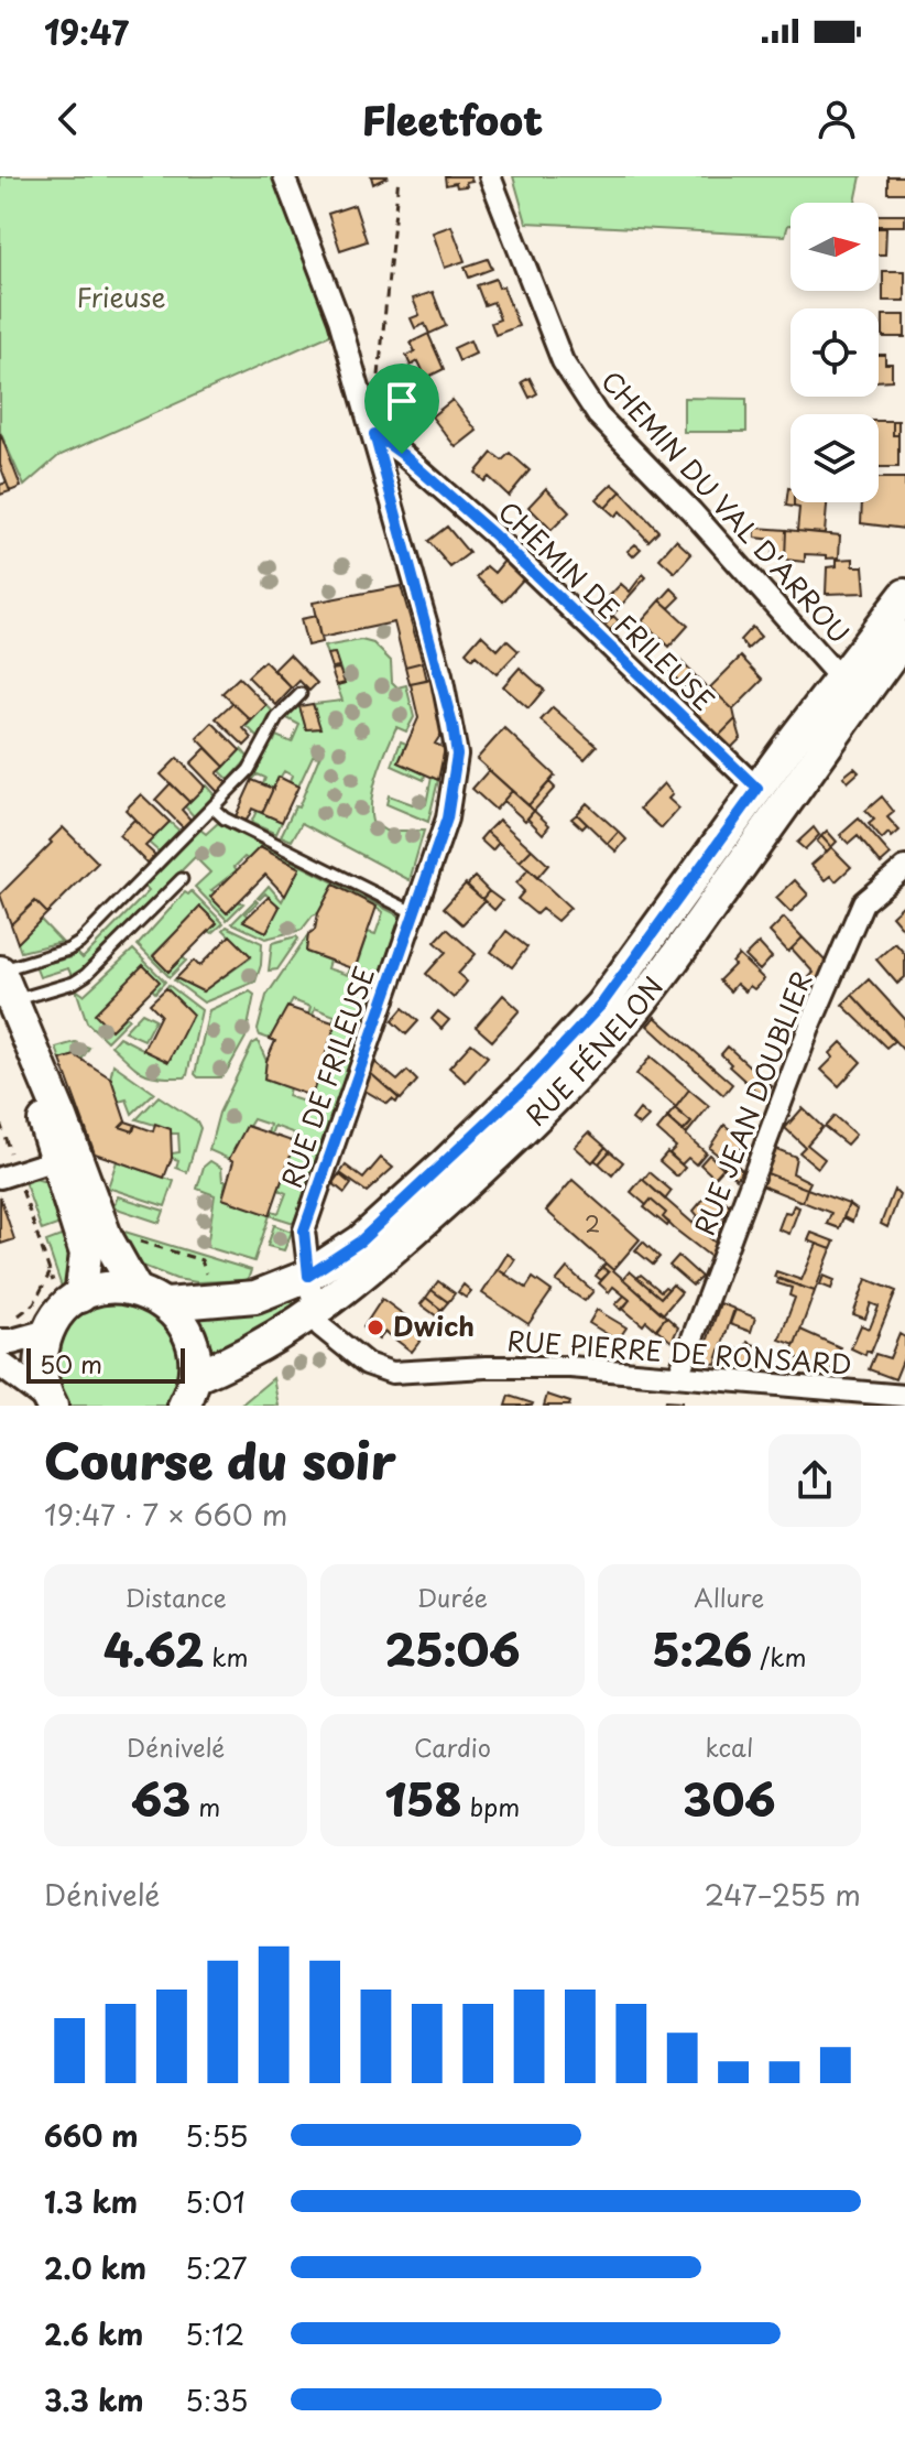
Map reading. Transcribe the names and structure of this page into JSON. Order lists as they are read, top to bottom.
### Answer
{
  "streets": {
    "main road": ["RUE FÉNELON"],
    "street": [
      "CHEMIN DU VAL D'ARROU",
      "CHEMIN DE FRILEUSE",
      "RUE DE FRILEUSE",
      "RUE JEAN DOUBLIER",
      "RUE PIERRE DE RONSARD"
    ]
  },
  "crossings": [
    ["CHEMIN DU VAL D'ARROU", "RUE FÉNELON"],
    ["CHEMIN DE FRILEUSE", "RUE FÉNELON"],
    ["CHEMIN DE FRILEUSE", "RUE DE FRILEUSE"],
    ["RUE FÉNELON", "RUE DE FRILEUSE"],
    ["RUE FÉNELON", "RUE PIERRE DE RONSARD"],
    ["RUE DE FRILEUSE", "RUE PIERRE DE RONSARD"],
    ["RUE JEAN DOUBLIER", "RUE PIERRE DE RONSARD"]
  ],
  "parks": ["Frieuse"],
  "places": ["Dwich"],
  "house_numbers": ["2"],
  "scale_bar": "50 m",
  "north": "right",
  "page": {
    "status": "19:47",
    "header": "Fleetfoot",
    "scale": "50 m",
    "heading": ["Course du soir", "19:47 · 7 × 660 m"],
    "stats": [
      ["Distance", "4.62 km"],
      ["Durée", "25:06"],
      ["Allure", "5:26 /km"],
      ["Dénivelé", "63 m"],
      ["Cardio", "158 bpm"],
      ["kcal", "306"]
    ],
    "chart": ["Dénivelé", "247–255 m"],
    "list": [
      {
        "name": "660 m",
        "note": "5:55"
      },
      {
        "name": "1.3 km",
        "note": "5:01"
      },
      {
        "name": "2.0 km",
        "note": "5:27"
      },
      {
        "name": "2.6 km",
        "note": "5:12"
      },
      {
        "name": "3.3 km",
        "note": "5:35"
      }
    ]
  }
}
